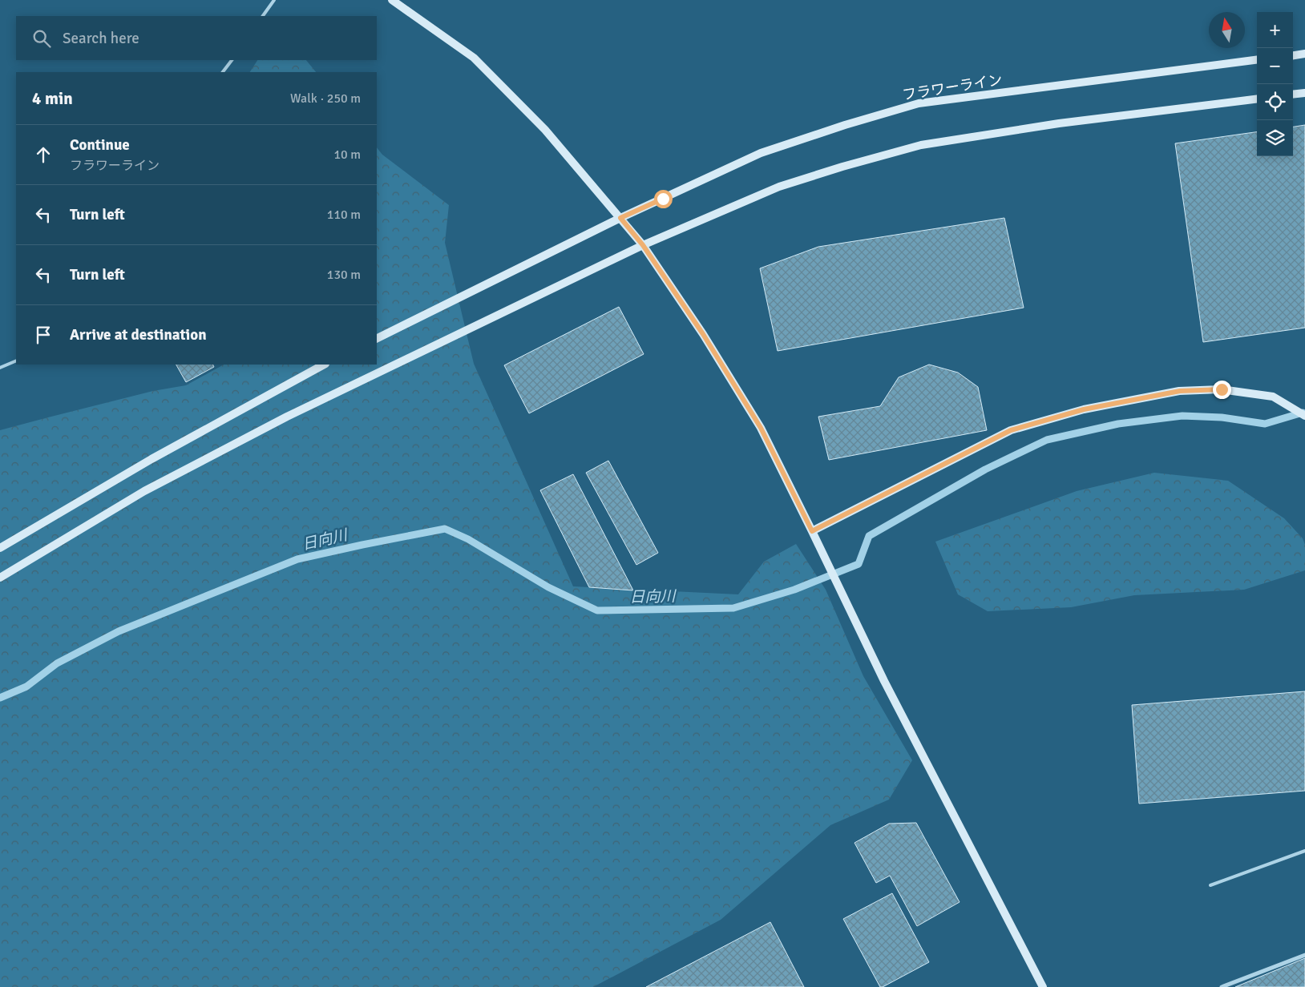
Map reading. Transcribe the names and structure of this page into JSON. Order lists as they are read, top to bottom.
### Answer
{
  "streets": {
    "street": ["フラワーライン"]
  },
  "water": ["日向川"],
  "north": "top",
  "page": {
    "map_buttons": ["+", "−"],
    "search": "Search here",
    "heading": ["4 min", "Walk · 250 m"],
    "list": [
      ["Continue", "フラワーライン", "10 m"],
      ["Turn left", "110 m"],
      ["Turn left", "130 m"],
      "Arrive at destination"
    ]
  }
}
